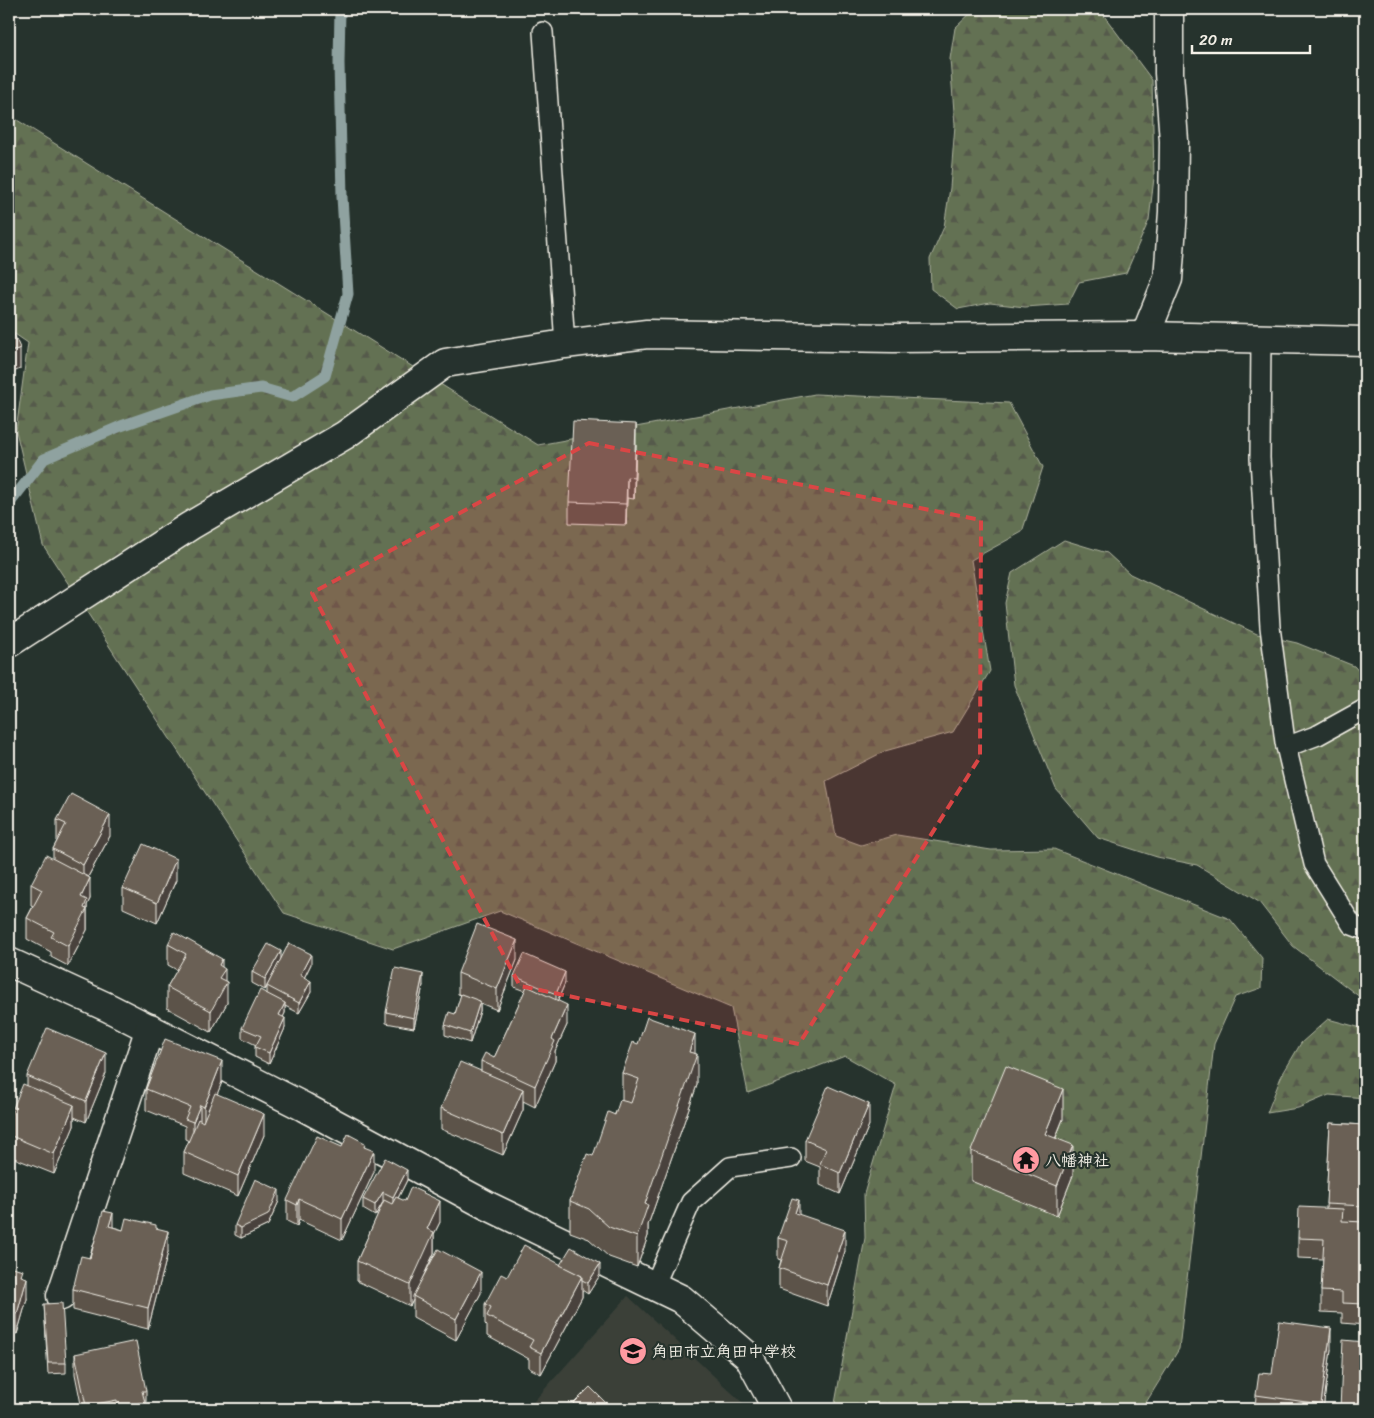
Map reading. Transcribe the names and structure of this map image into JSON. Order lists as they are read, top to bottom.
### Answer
{
  "places": {
    "temple": ["八幡神社"],
    "school or university": ["角田市立角田中学校"]
  },
  "scale_bar": "20 m"
}
